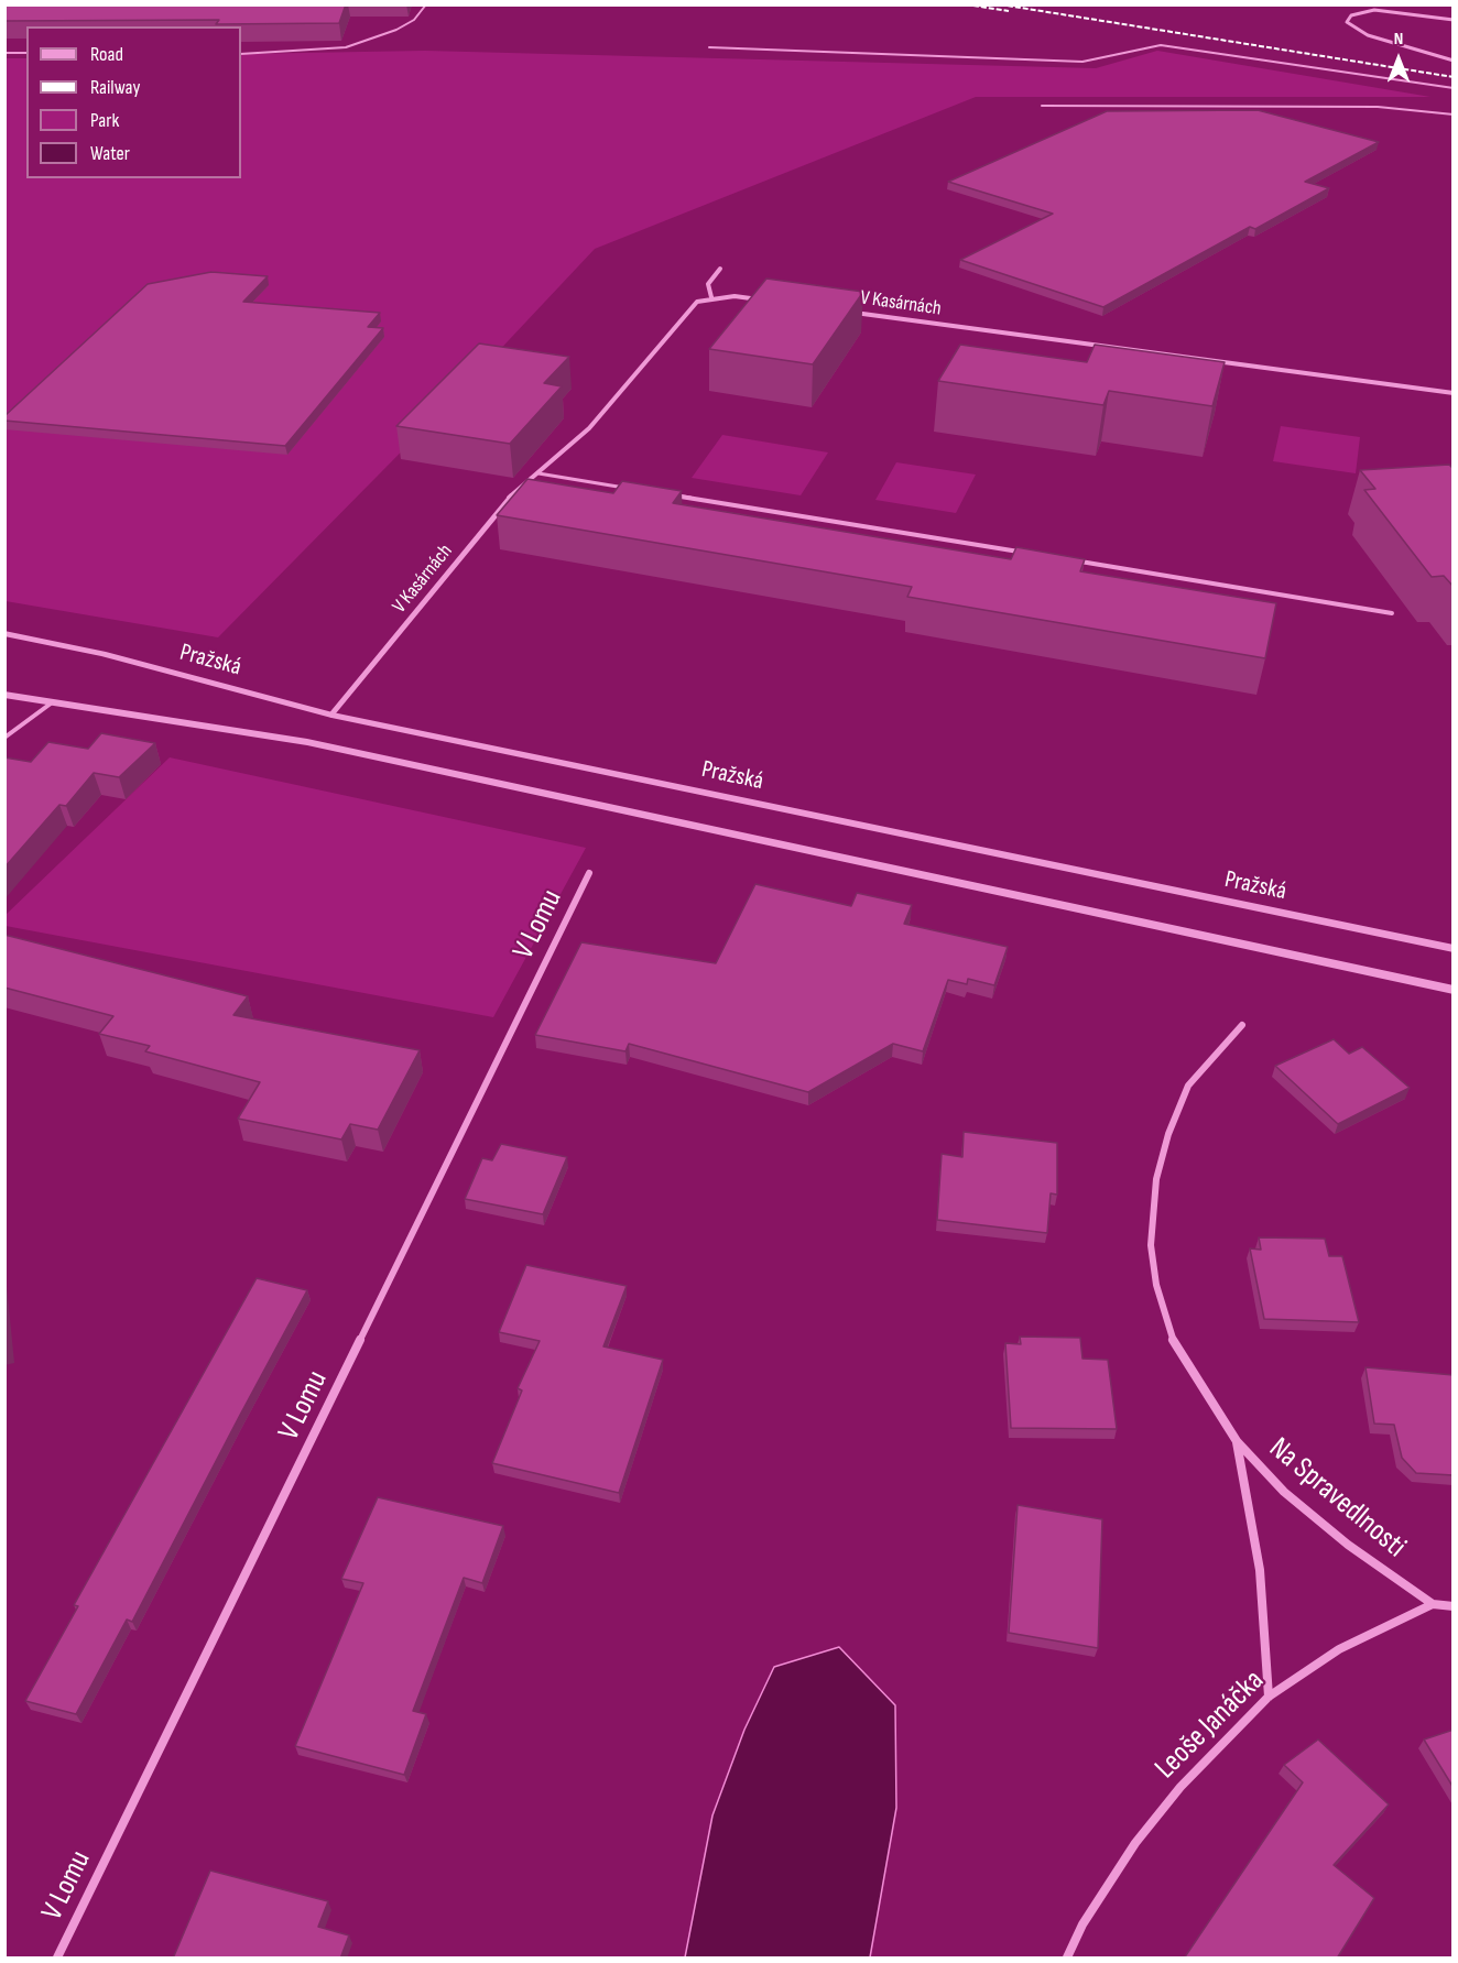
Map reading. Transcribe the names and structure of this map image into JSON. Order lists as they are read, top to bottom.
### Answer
{
  "streets": {
    "street": [
      "V Kasárnách",
      "Pražská",
      "V Lomu",
      "Na Spravedlnosti",
      "Leoše Janáčka"
    ]
  },
  "crossings": [
    ["V Kasárnách", "Pražská"],
    ["Na Spravedlnosti", "Leoše Janáčka"]
  ],
  "legend": [
    "Road",
    "Railway",
    "Park",
    "Water"
  ],
  "north": "top"
}
